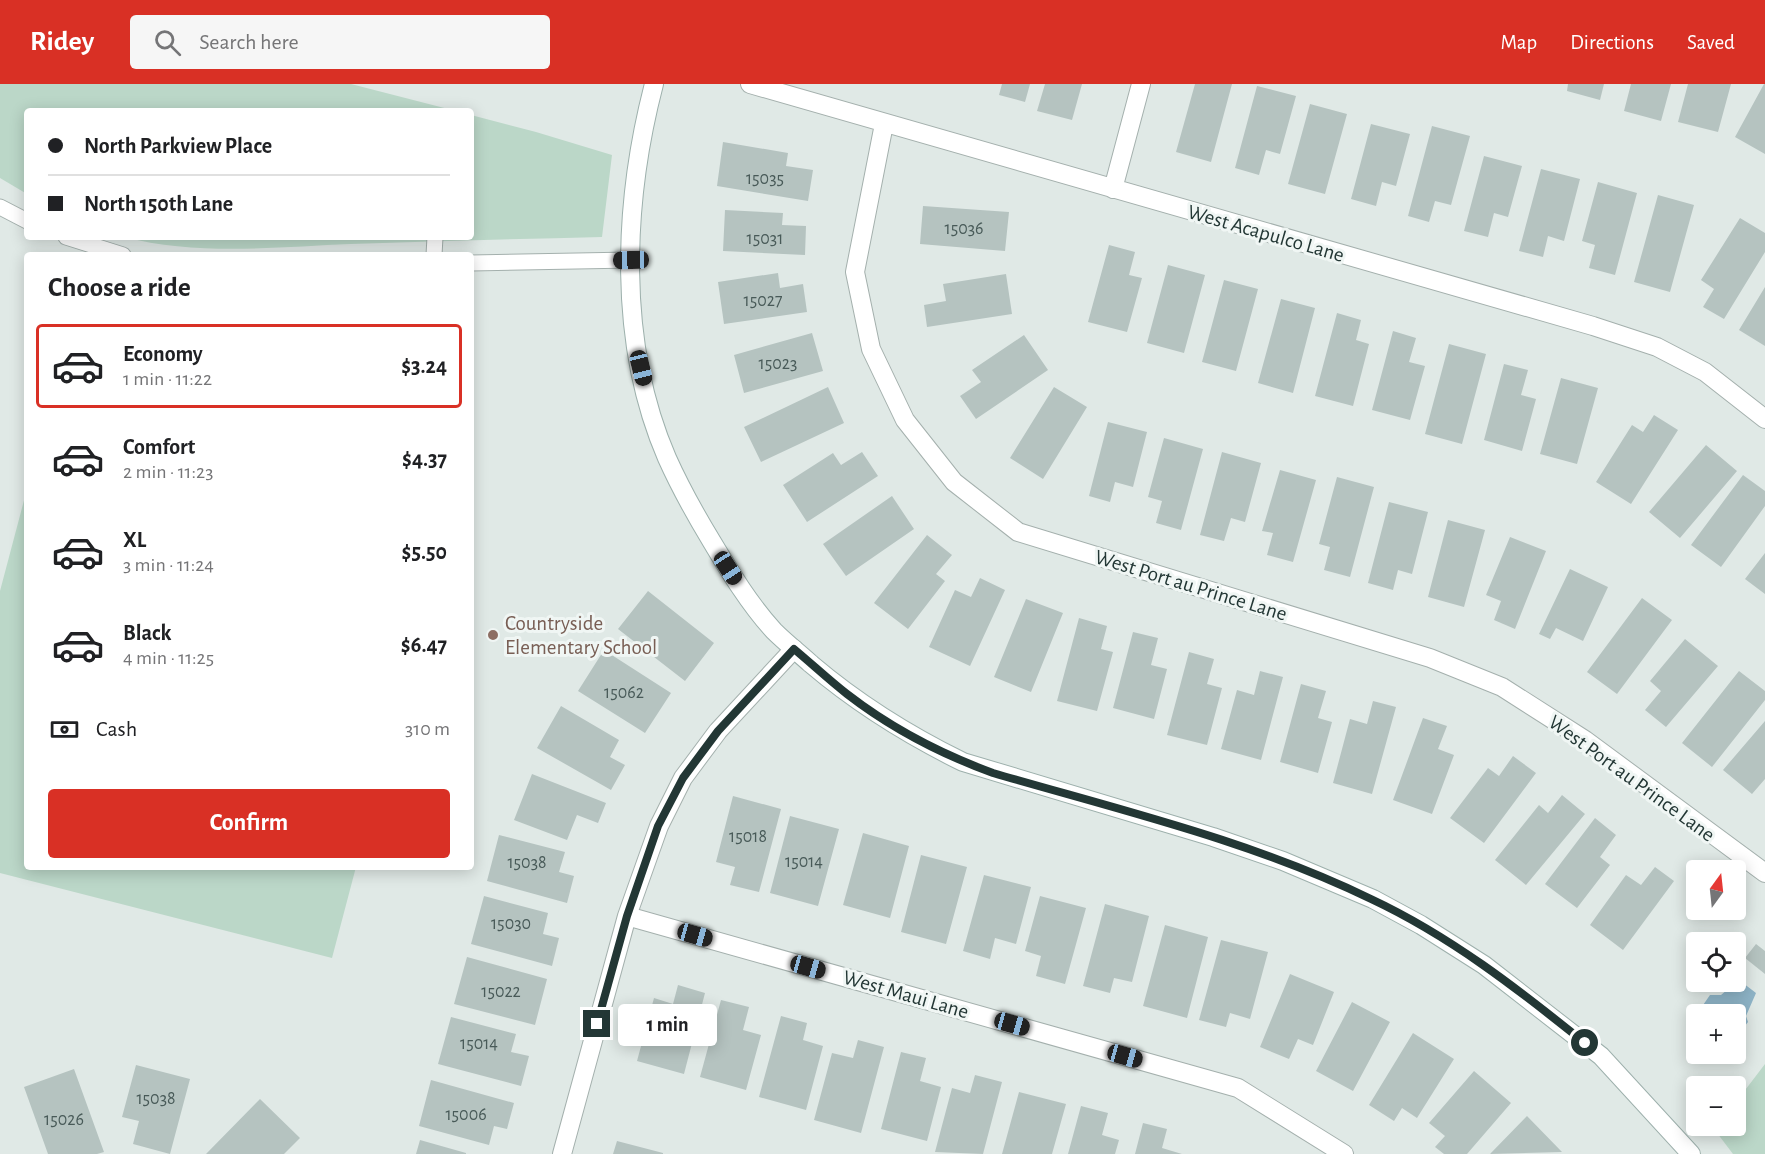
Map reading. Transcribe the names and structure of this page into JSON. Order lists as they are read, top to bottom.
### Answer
{
  "streets": {
    "street": ["West Acapulco Lane", "West Port au Prince Lane", "West Maui Lane"]
  },
  "crossings": [
    ["West Acapulco Lane", "West Port au Prince Lane"]
  ],
  "places": ["Countryside Elementary School"],
  "house_numbers": [
    "15035",
    "15036",
    "15031",
    "15027",
    "15023",
    "15062",
    "15018",
    "15014",
    "15038",
    "15030",
    "15022",
    "15014",
    "15038",
    "15006",
    "15026"
  ],
  "north": "top",
  "page": {
    "header": "Ridey",
    "search": "Search here",
    "nav": ["Map", "Directions", "Saved"],
    "banner": ["North Parkview Place", "North 150th Lane"],
    "heading": "Choose a ride",
    "list": [
      {
        "name": "Economy",
        "note": "1 min · 11:22",
        "value": "$3.24"
      },
      {
        "name": "Comfort",
        "note": "2 min · 11:23",
        "value": "$4.37"
      },
      {
        "name": "XL",
        "note": "3 min · 11:24",
        "value": "$5.50"
      },
      {
        "name": "Black",
        "note": "4 min · 11:25",
        "value": "$6.47"
      }
    ],
    "pay": ["Cash", "310 m"],
    "buttons": "Confirm",
    "map_buttons": ["+", "−"],
    "bubble": "1 min"
  }
}
